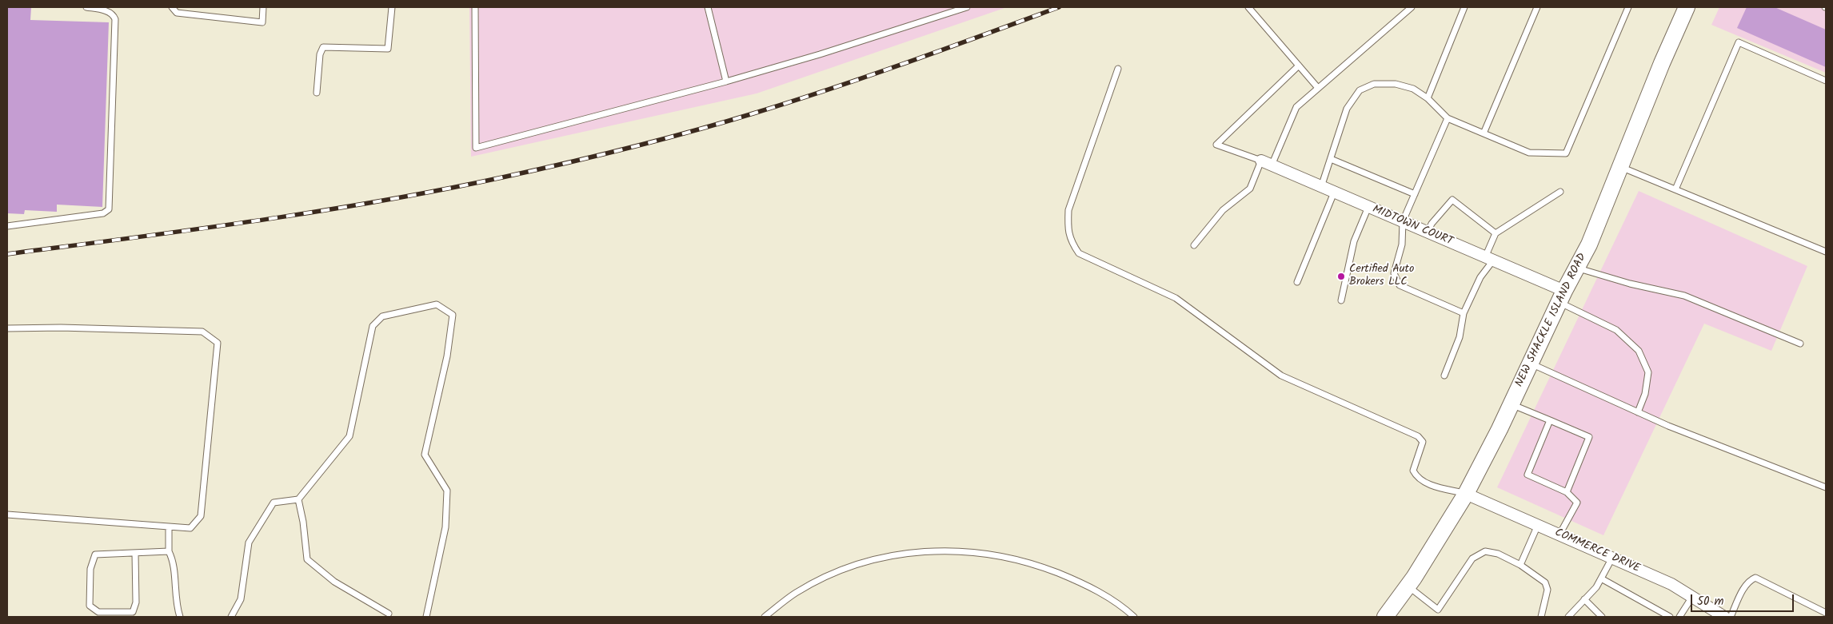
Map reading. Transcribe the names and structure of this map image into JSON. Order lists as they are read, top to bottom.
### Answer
{
  "streets": {
    "main road": ["NEW SHACKLE ISLAND ROAD"],
    "street": ["MIDTOWN COURT", "COMMERCE DRIVE"]
  },
  "crossings": [
    ["MIDTOWN COURT", "NEW SHACKLE ISLAND ROAD"],
    ["NEW SHACKLE ISLAND ROAD", "COMMERCE DRIVE"]
  ],
  "places": ["Certified Auto Brokers LLC"],
  "scale_bar": "50 m"
}
